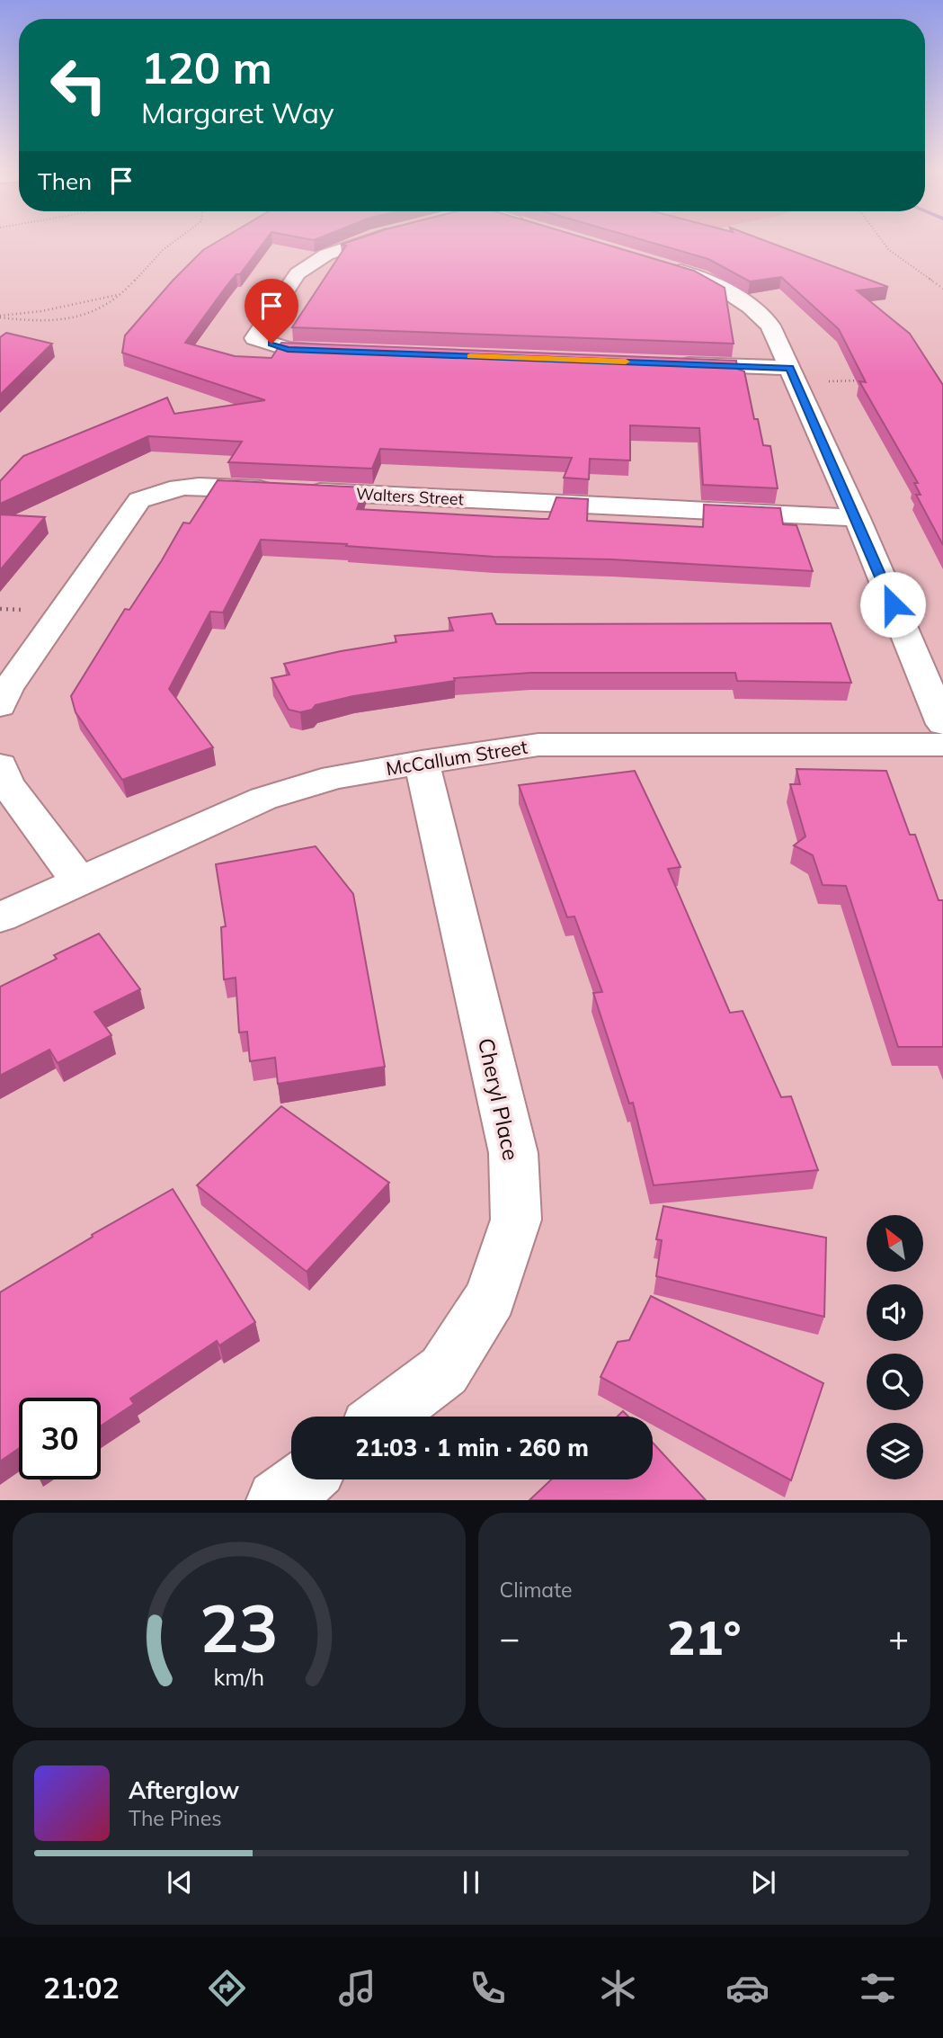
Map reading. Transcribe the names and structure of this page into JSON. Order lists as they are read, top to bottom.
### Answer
{
  "streets": {
    "street": ["Walters Street", "McCallum Street", "Cheryl Place"]
  },
  "crossings": [
    ["McCallum Street", "Cheryl Place"]
  ],
  "north": "top left",
  "page": {
    "turn": ["120 m", "Margaret Way"],
    "then": "Then",
    "limit": "30",
    "trip": "21:03 · 1 min · 260 m",
    "tile": "Climate",
    "heat": ["−", "21°", "+"],
    "song": ["Afterglow", "The Pines"],
    "tabs": "21:02",
    "gauge": ["23", "km/h"]
  }
}
